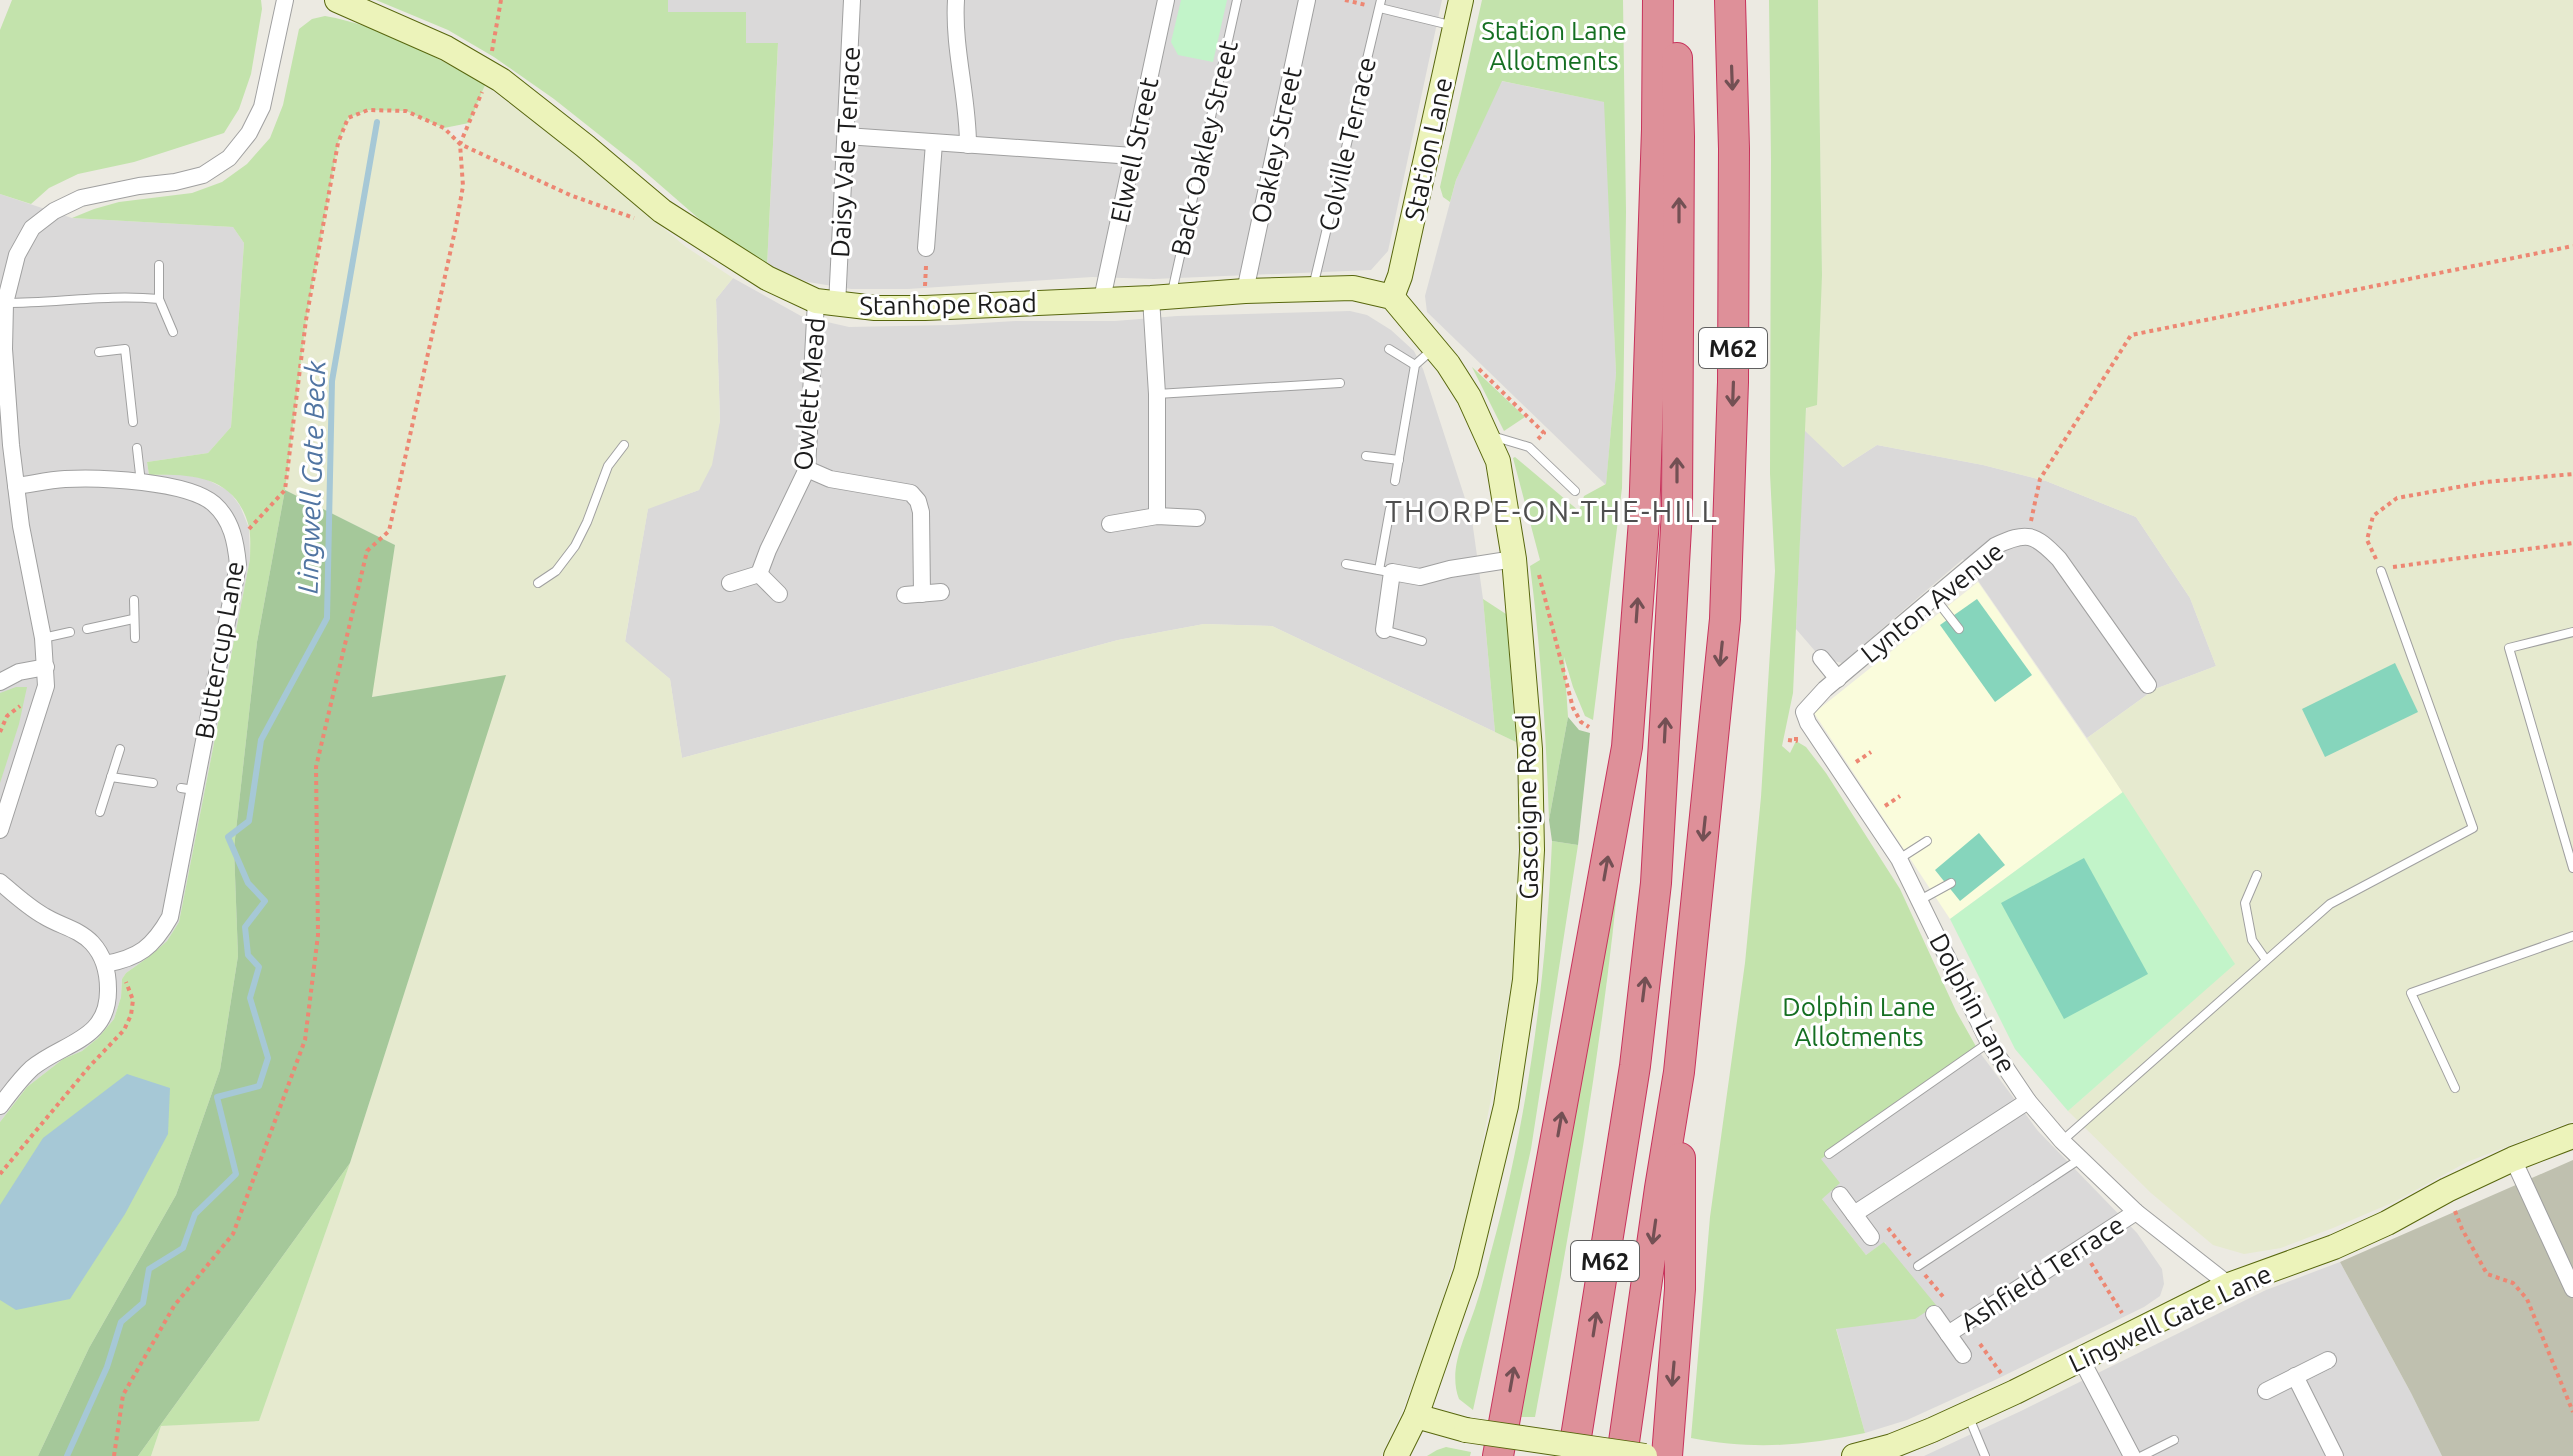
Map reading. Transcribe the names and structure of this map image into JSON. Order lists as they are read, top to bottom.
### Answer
{
  "streets": {
    "highway": ["M62"],
    "street": [
      "Oakley Street",
      "Station Lane",
      "Elwell Street",
      "Daisy Vale Terrace",
      "Stanhope Road",
      "Owlett Mead",
      "Lynton Avenue",
      "Buttercup Lane",
      "Gascoigne Road",
      "Dolphin Lane",
      "Ashfield Terrace",
      "Lingwell Gate Lane"
    ],
    "lane": ["Colville Terrace", "Back Oakley Street"]
  },
  "crossings": [
    ["Colville Terrace", "Stanhope Road"],
    ["Oakley Street", "Stanhope Road"],
    ["Back Oakley Street", "Stanhope Road"],
    ["Station Lane", "Gascoigne Road"],
    ["Elwell Street", "Stanhope Road"],
    ["Daisy Vale Terrace", "Stanhope Road"],
    ["Daisy Vale Terrace", "Owlett Mead"],
    ["Stanhope Road", "Owlett Mead"],
    ["Lynton Avenue", "Dolphin Lane"],
    ["Dolphin Lane", "Ashfield Terrace"],
    ["Dolphin Lane", "Lingwell Gate Lane"]
  ],
  "districts": ["THORPE-ON-THE-HILL"],
  "water": ["Lingwell Gate Beck"],
  "parks": ["Station Lane Allotments", "Dolphin Lane Allotments"]
}
